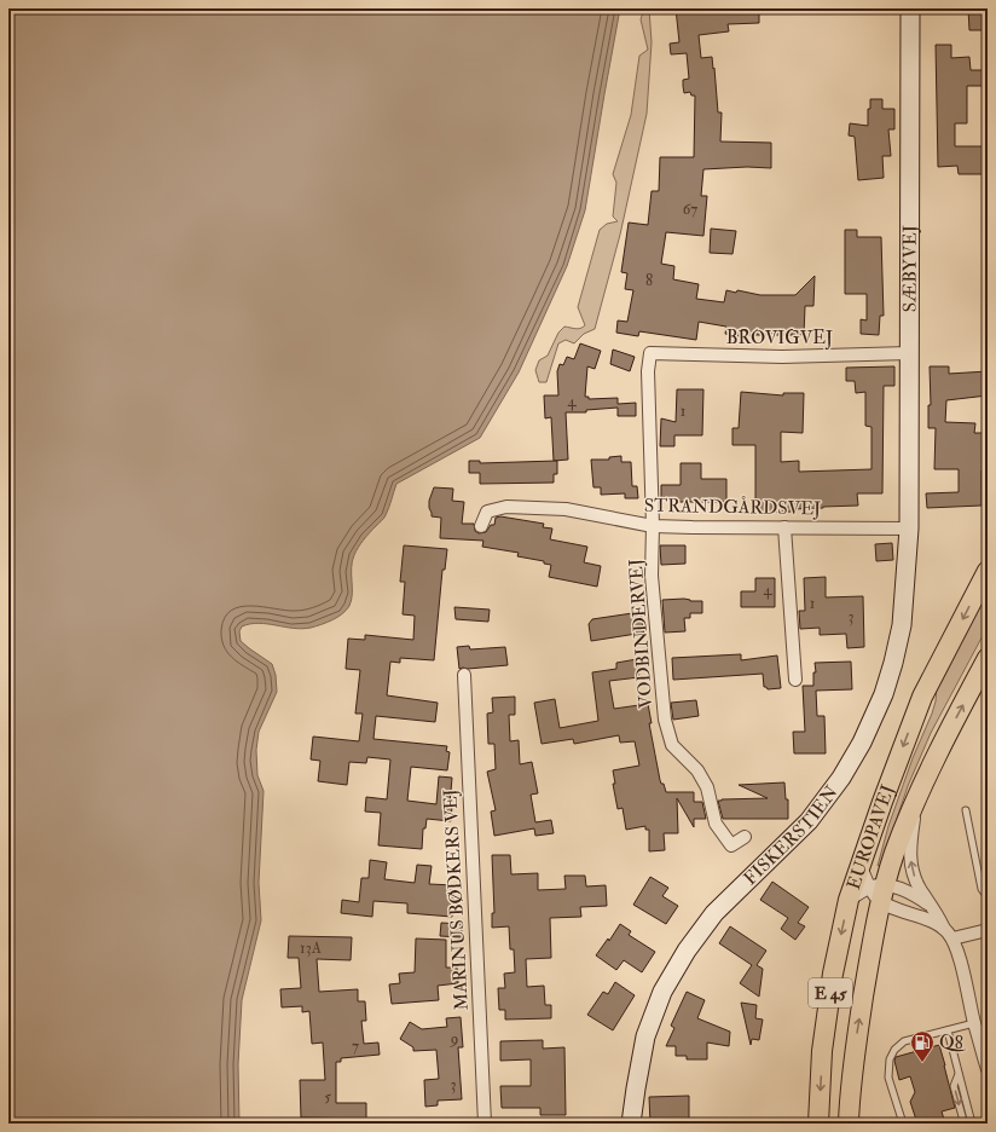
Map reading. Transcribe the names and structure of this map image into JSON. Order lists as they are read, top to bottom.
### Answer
{
  "streets": {
    "main road": ["EUROPAVEJ", "E 45"],
    "street": [
      "SÆBYVEJ",
      "BROVIGVEJ",
      "STRANDGÅRDSVEJ",
      "VODBINDERVEJ",
      "FISKERSTIEN",
      "MARINUS BØDKERS VEJ"
    ]
  },
  "crossings": [
    ["SÆBYVEJ", "BROVIGVEJ"],
    ["SÆBYVEJ", "STRANDGÅRDSVEJ"],
    ["SÆBYVEJ", "FISKERSTIEN"],
    ["BROVIGVEJ", "VODBINDERVEJ"],
    ["STRANDGÅRDSVEJ", "VODBINDERVEJ"],
    ["STRANDGÅRDSVEJ", "FISKERSTIEN"]
  ],
  "places": {
    "fuel station": ["Q8"]
  },
  "house_numbers": [
    "67",
    "8",
    "4",
    "1",
    "4",
    "1",
    "3",
    "13A",
    "9",
    "7",
    "3",
    "5"
  ]
}
